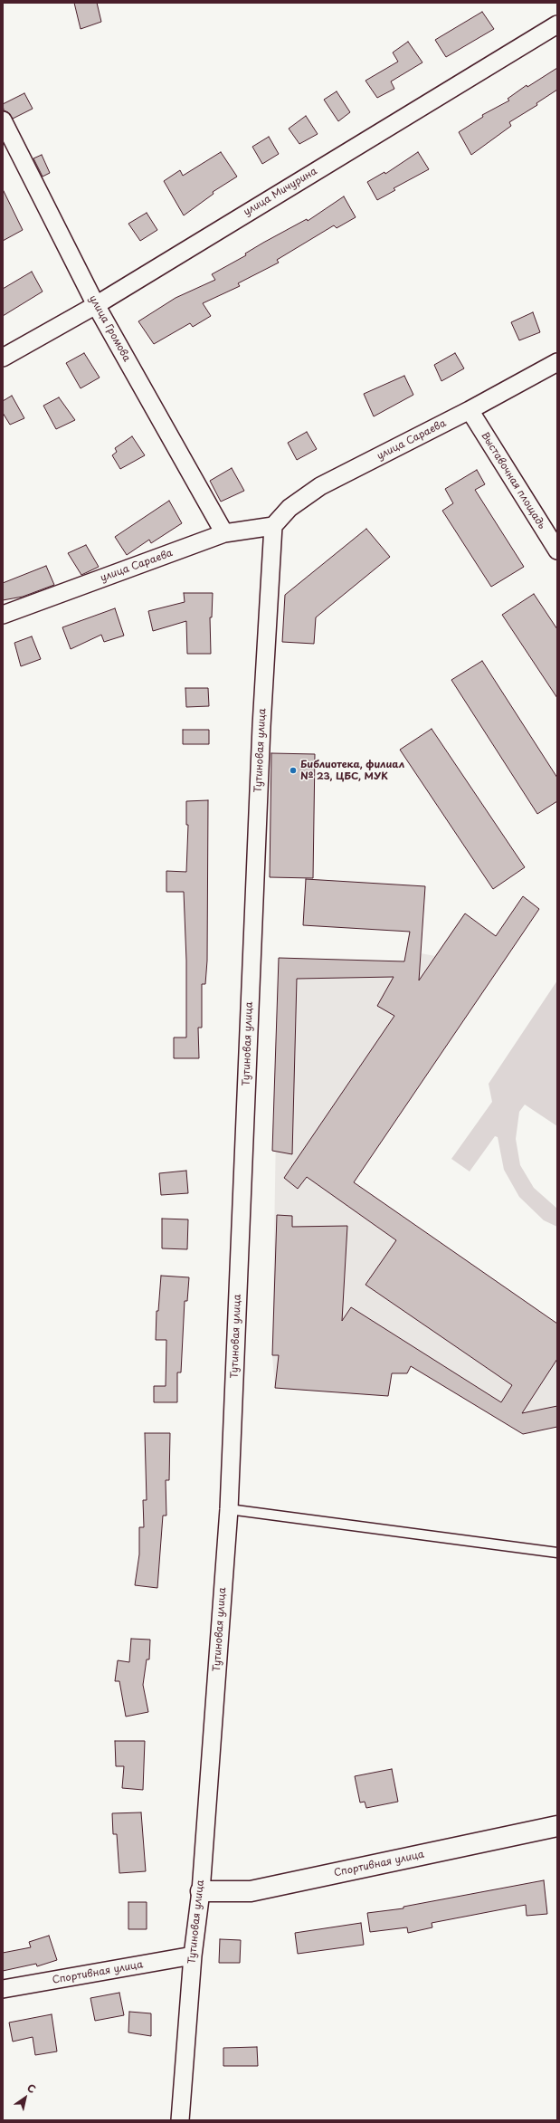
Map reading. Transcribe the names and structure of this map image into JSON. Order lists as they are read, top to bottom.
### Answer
{
  "streets": {
    "street": [
      "улица Мичурина",
      "улица Громова",
      "улица Сараева",
      "Выставочная площадь",
      "Тутиновая улица",
      "Спортивная улица"
    ]
  },
  "crossings": [
    ["улица Мичурина", "улица Громова"],
    ["улица Громова", "улица Сараева"],
    ["улица Сараева", "Выставочная площадь"],
    ["улица Сараева", "Тутиновая улица"],
    ["Тутиновая улица", "Спортивная улица"]
  ],
  "places": ["Библиотека, филиал № 23, ЦБС, МУК"],
  "north": "top right"
}
